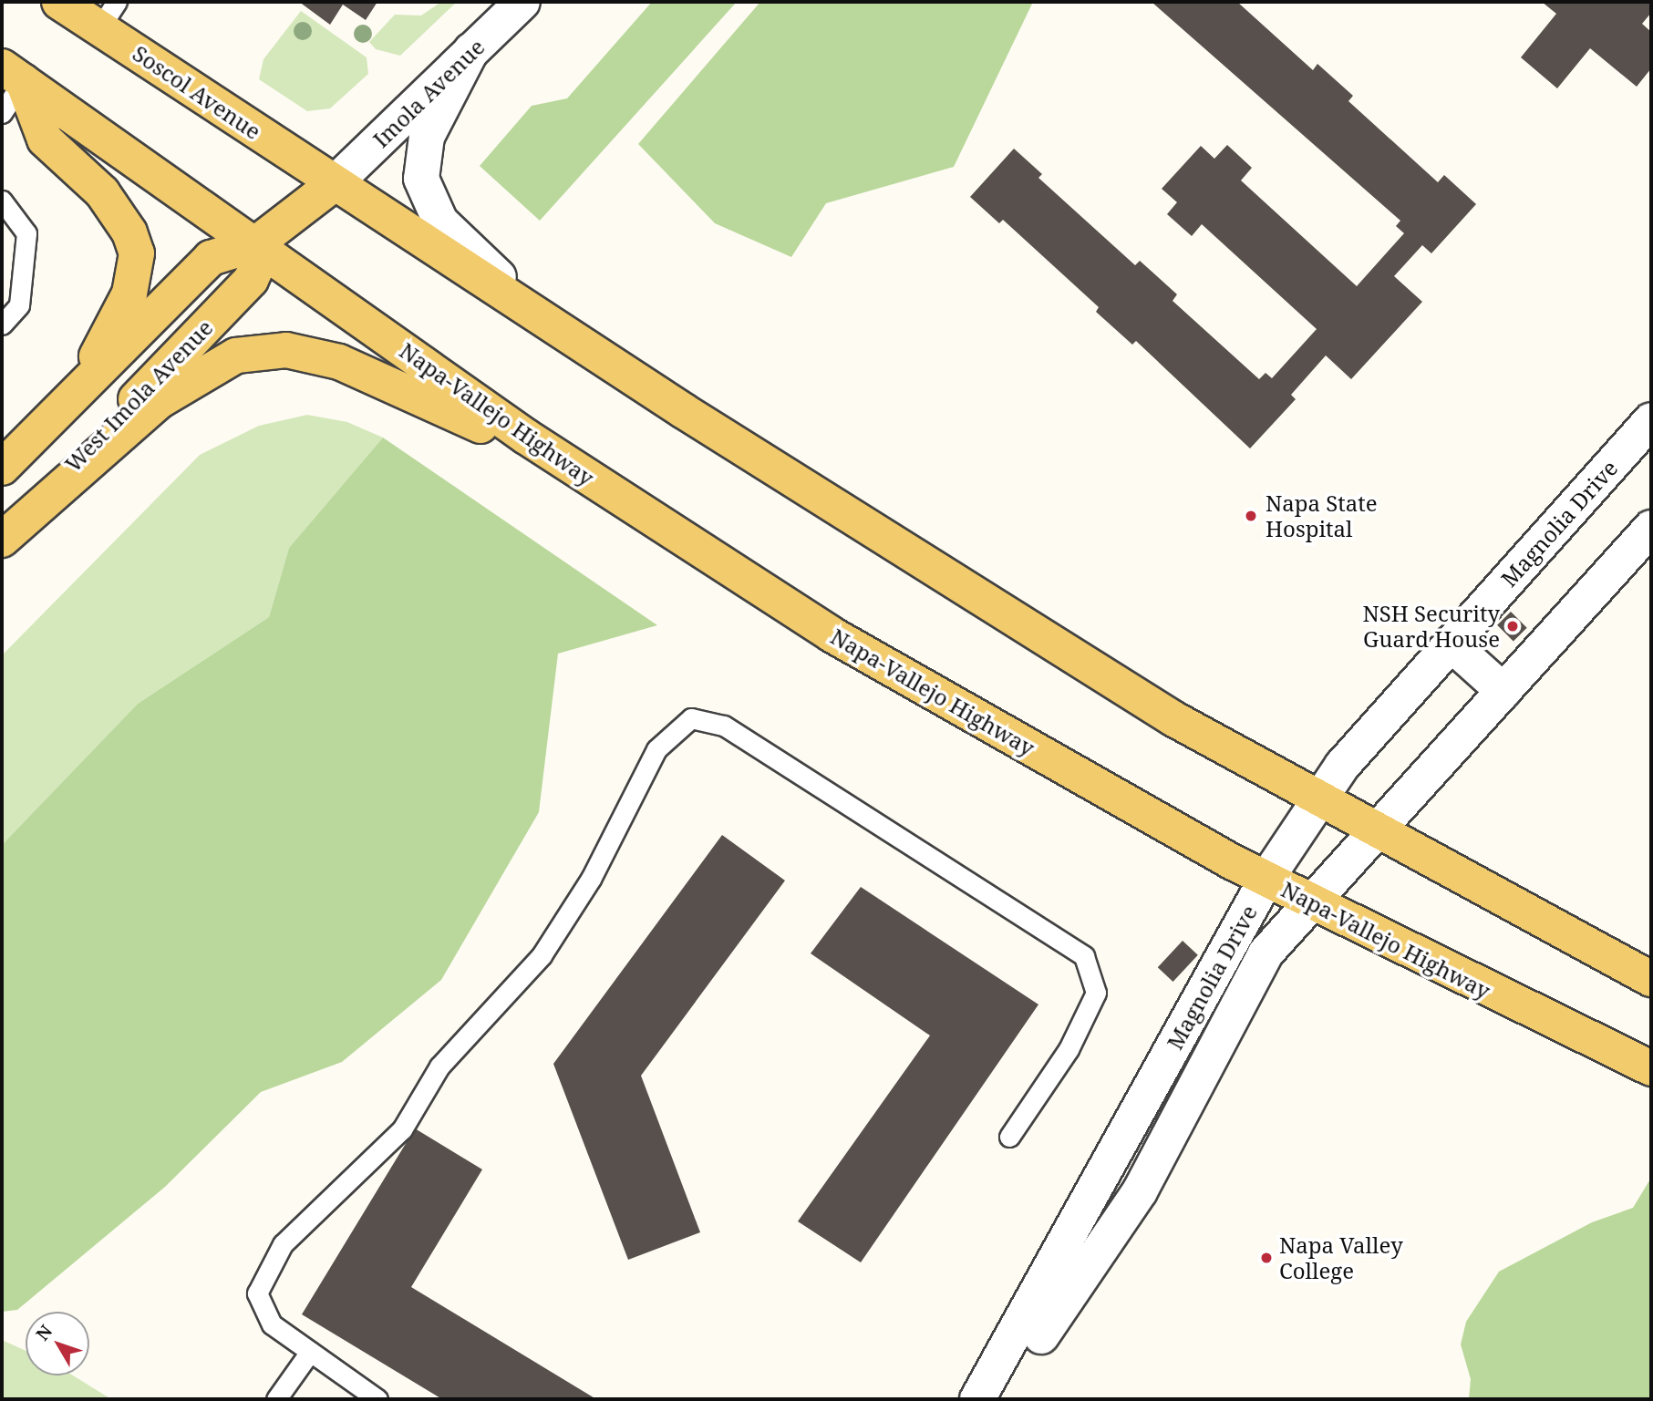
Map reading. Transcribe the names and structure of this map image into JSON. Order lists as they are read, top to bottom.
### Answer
{
  "streets": {
    "main road": ["Soscol Avenue", "West Imola Avenue", "Napa-Vallejo Highway"],
    "street": ["Imola Avenue", "Magnolia Drive"]
  },
  "crossings": [
    ["Soscol Avenue", "Imola Avenue"],
    ["Soscol Avenue", "West Imola Avenue"],
    ["Imola Avenue", "West Imola Avenue"],
    ["West Imola Avenue", "Napa-Vallejo Highway"],
    ["Napa-Vallejo Highway", "Magnolia Drive"]
  ],
  "places": ["Napa State Hospital", "NSH Security Guard House", "Napa Valley College"],
  "north": "top left"
}
